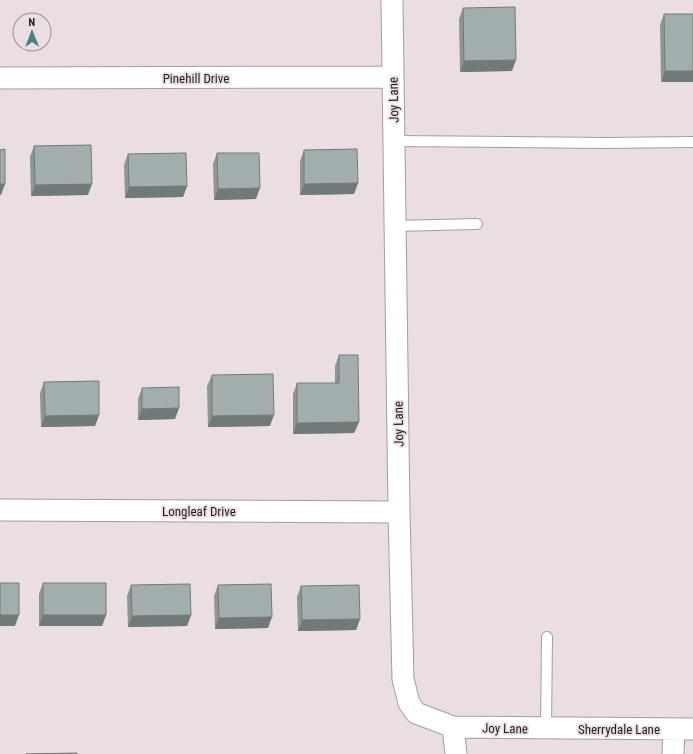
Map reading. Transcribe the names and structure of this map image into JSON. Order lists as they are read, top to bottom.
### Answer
{
  "streets": {
    "street": [
      "Pinehill Drive",
      "Joy Lane",
      "Longleaf Drive",
      "Sherrydale Lane"
    ]
  },
  "crossings": [
    ["Pinehill Drive", "Joy Lane"],
    ["Joy Lane", "Longleaf Drive"],
    ["Joy Lane", "Sherrydale Lane"]
  ],
  "north": "top"
}
